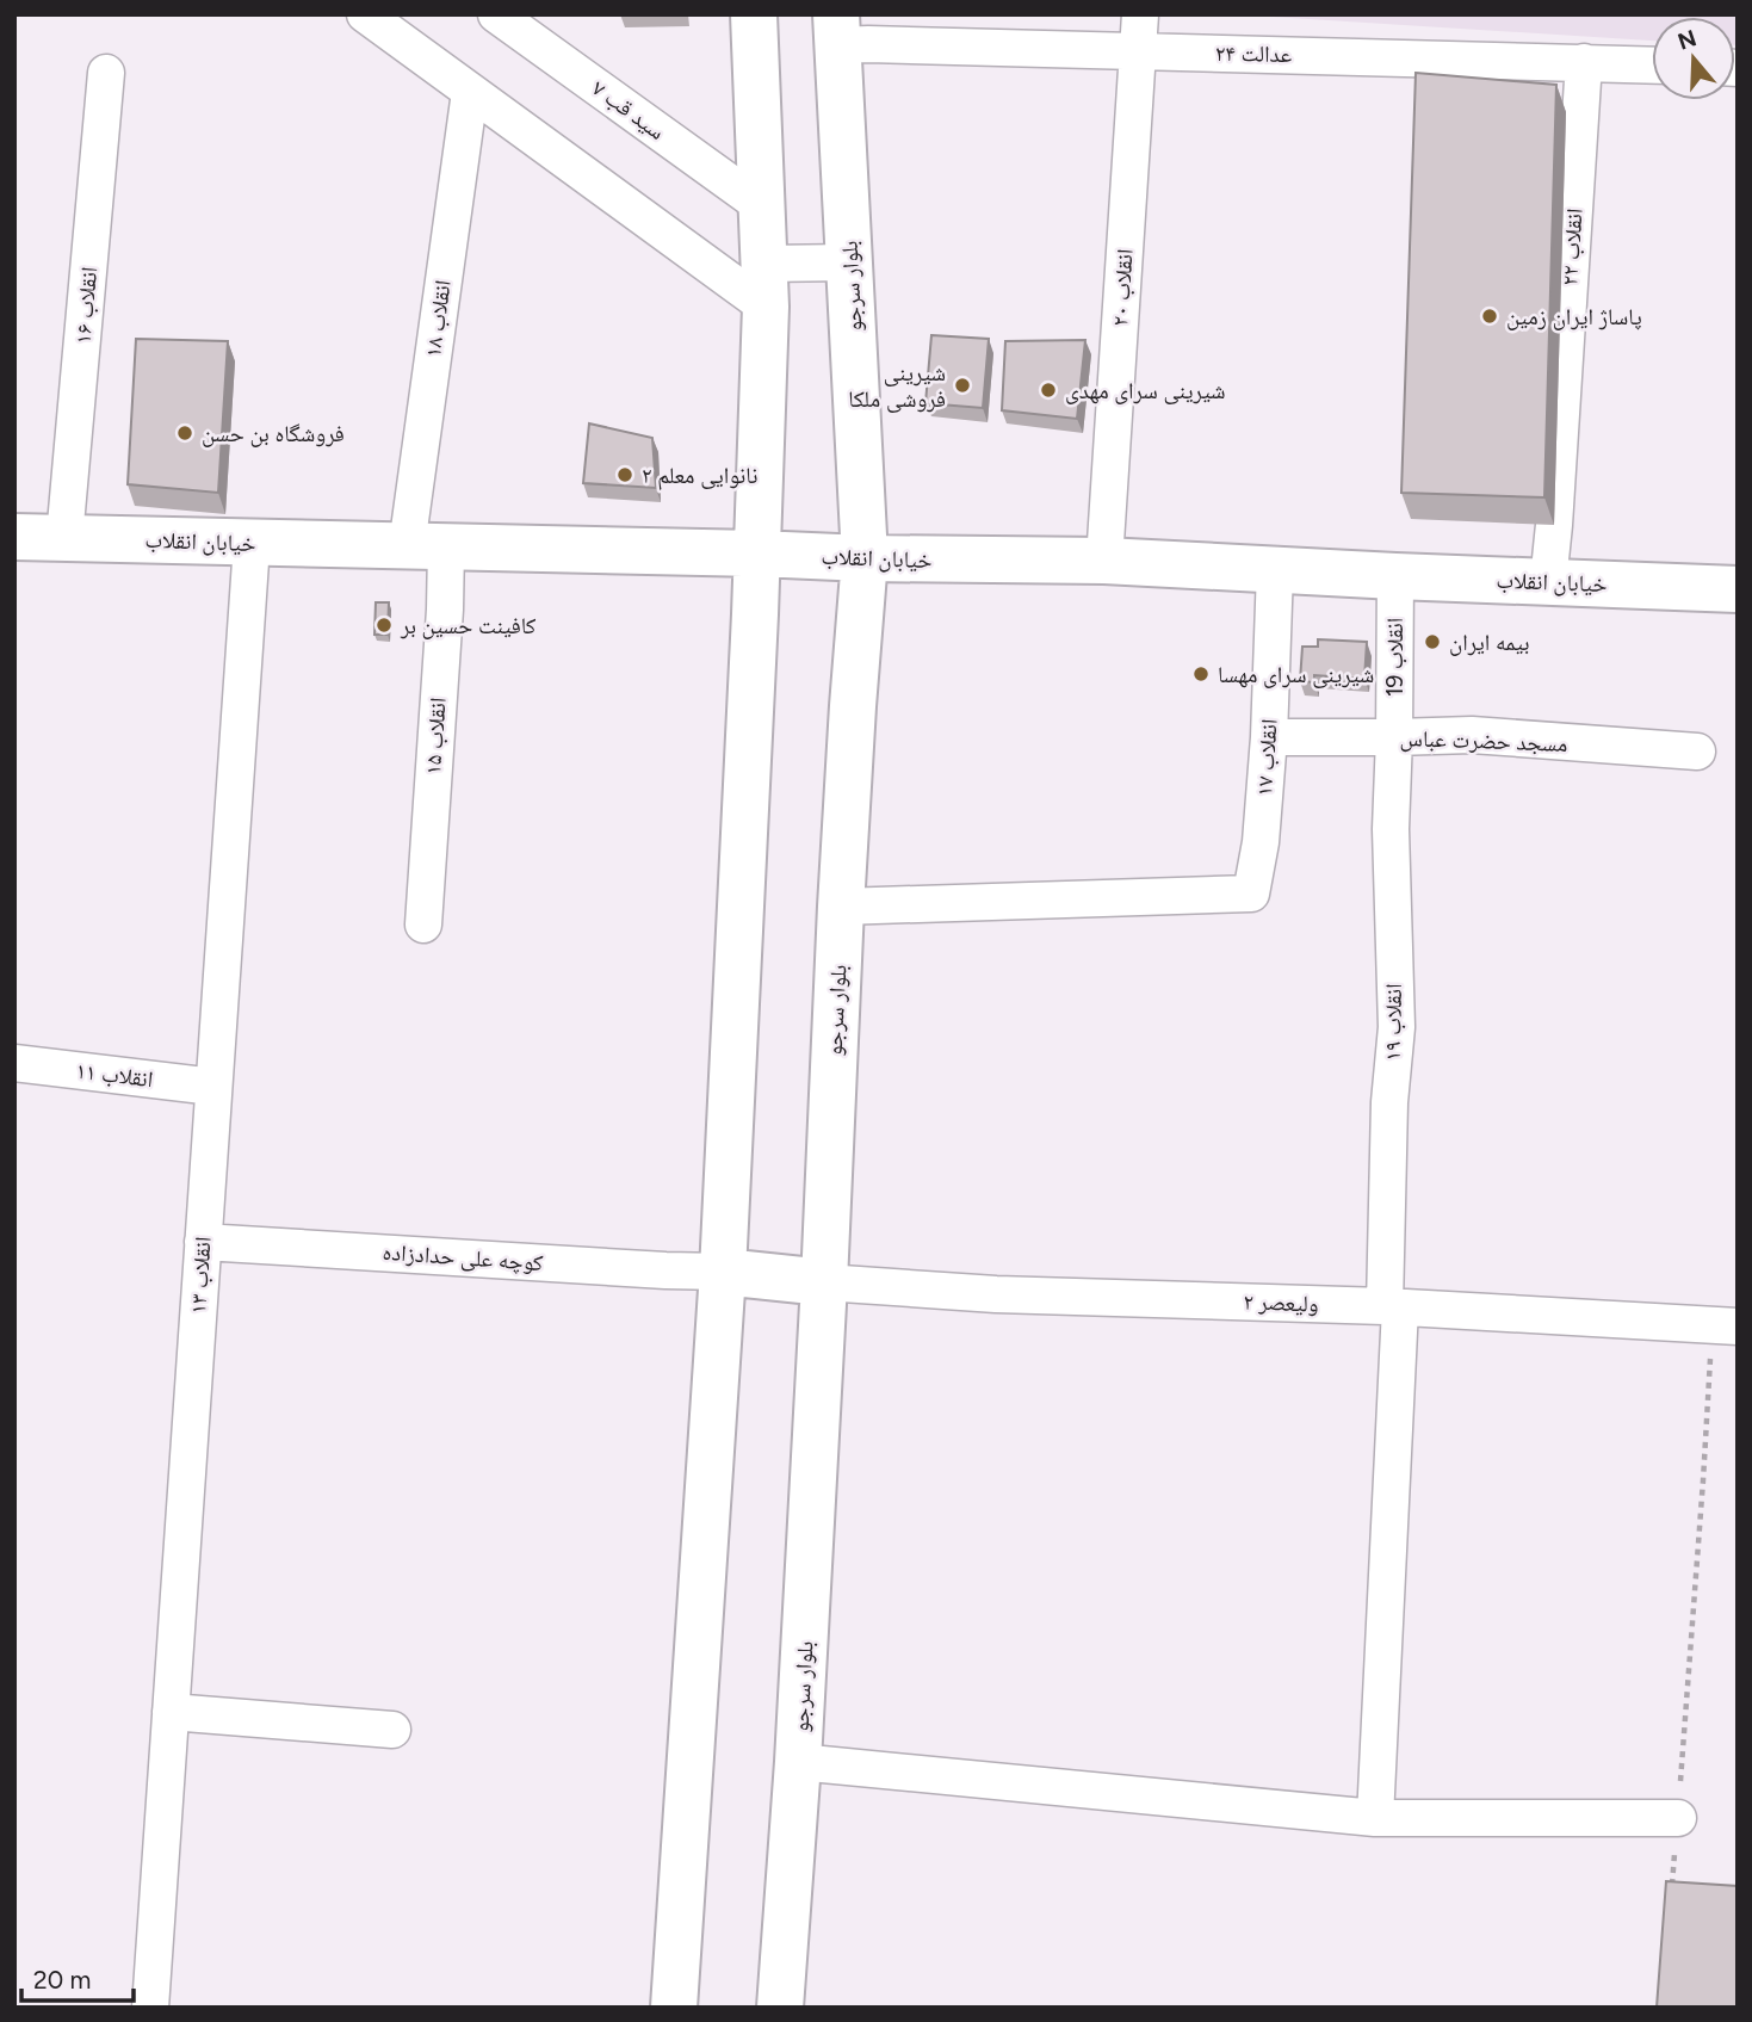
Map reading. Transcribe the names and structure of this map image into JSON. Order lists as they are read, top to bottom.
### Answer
{
  "streets": {
    "street": [
      "عدالت ۲۴",
      "سید قب ۷",
      "انقلاب ۲۲",
      "بلوار سرجو",
      "انقلاب ۲۰",
      "انقلاب ۱۶",
      "انقلاب ۱۸",
      "خیابان انقلاب",
      "انقلاب 19",
      "انقلاب ۱۵",
      "مسجد حضرت عباس",
      "انقلاب ۱۷",
      "انقلاب ۱۹",
      "انقلاب ۱۱",
      "کوچه علی حدادزاده",
      "انقلاب ۱۳",
      "ولیعصر ۲"
    ]
  },
  "crossings": [
    ["عدالت ۲۴", "انقلاب ۲۲"],
    ["عدالت ۲۴", "بلوار سرجو"],
    ["عدالت ۲۴", "انقلاب ۲۰"],
    ["انقلاب ۲۲", "خیابان انقلاب"],
    ["بلوار سرجو", "خیابان انقلاب"],
    ["بلوار سرجو", "انقلاب ۱۷"],
    ["بلوار سرجو", "ولیعصر ۲"],
    ["انقلاب ۲۰", "خیابان انقلاب"],
    ["انقلاب ۱۶", "خیابان انقلاب"],
    ["انقلاب ۱۸", "خیابان انقلاب"],
    ["انقلاب ۱۸", "انقلاب ۱۵"],
    ["خیابان انقلاب", "انقلاب 19"],
    ["خیابان انقلاب", "انقلاب ۱۵"],
    ["خیابان انقلاب", "انقلاب ۱۷"],
    ["خیابان انقلاب", "انقلاب ۱۳"],
    ["انقلاب 19", "مسجد حضرت عباس"],
    ["انقلاب 19", "انقلاب ۱۹"],
    ["مسجد حضرت عباس", "انقلاب ۱۷"],
    ["مسجد حضرت عباس", "انقلاب ۱۹"],
    ["انقلاب ۱۹", "ولیعصر ۲"],
    ["انقلاب ۱۱", "انقلاب ۱۳"],
    ["کوچه علی حدادزاده", "انقلاب ۱۳"]
  ],
  "places": [
    "پاساژ ایران زمین",
    "شیرینی فروشی ملکا",
    "شیرینی سرای مهدی",
    "فروشگاه بن حسن",
    "نانوایی معلم ۲",
    "کافینت حسین بر",
    "بیمه ایران",
    "شیرینی سرای مهسا"
  ],
  "scale_bar": "20 m",
  "north": "top"
}
